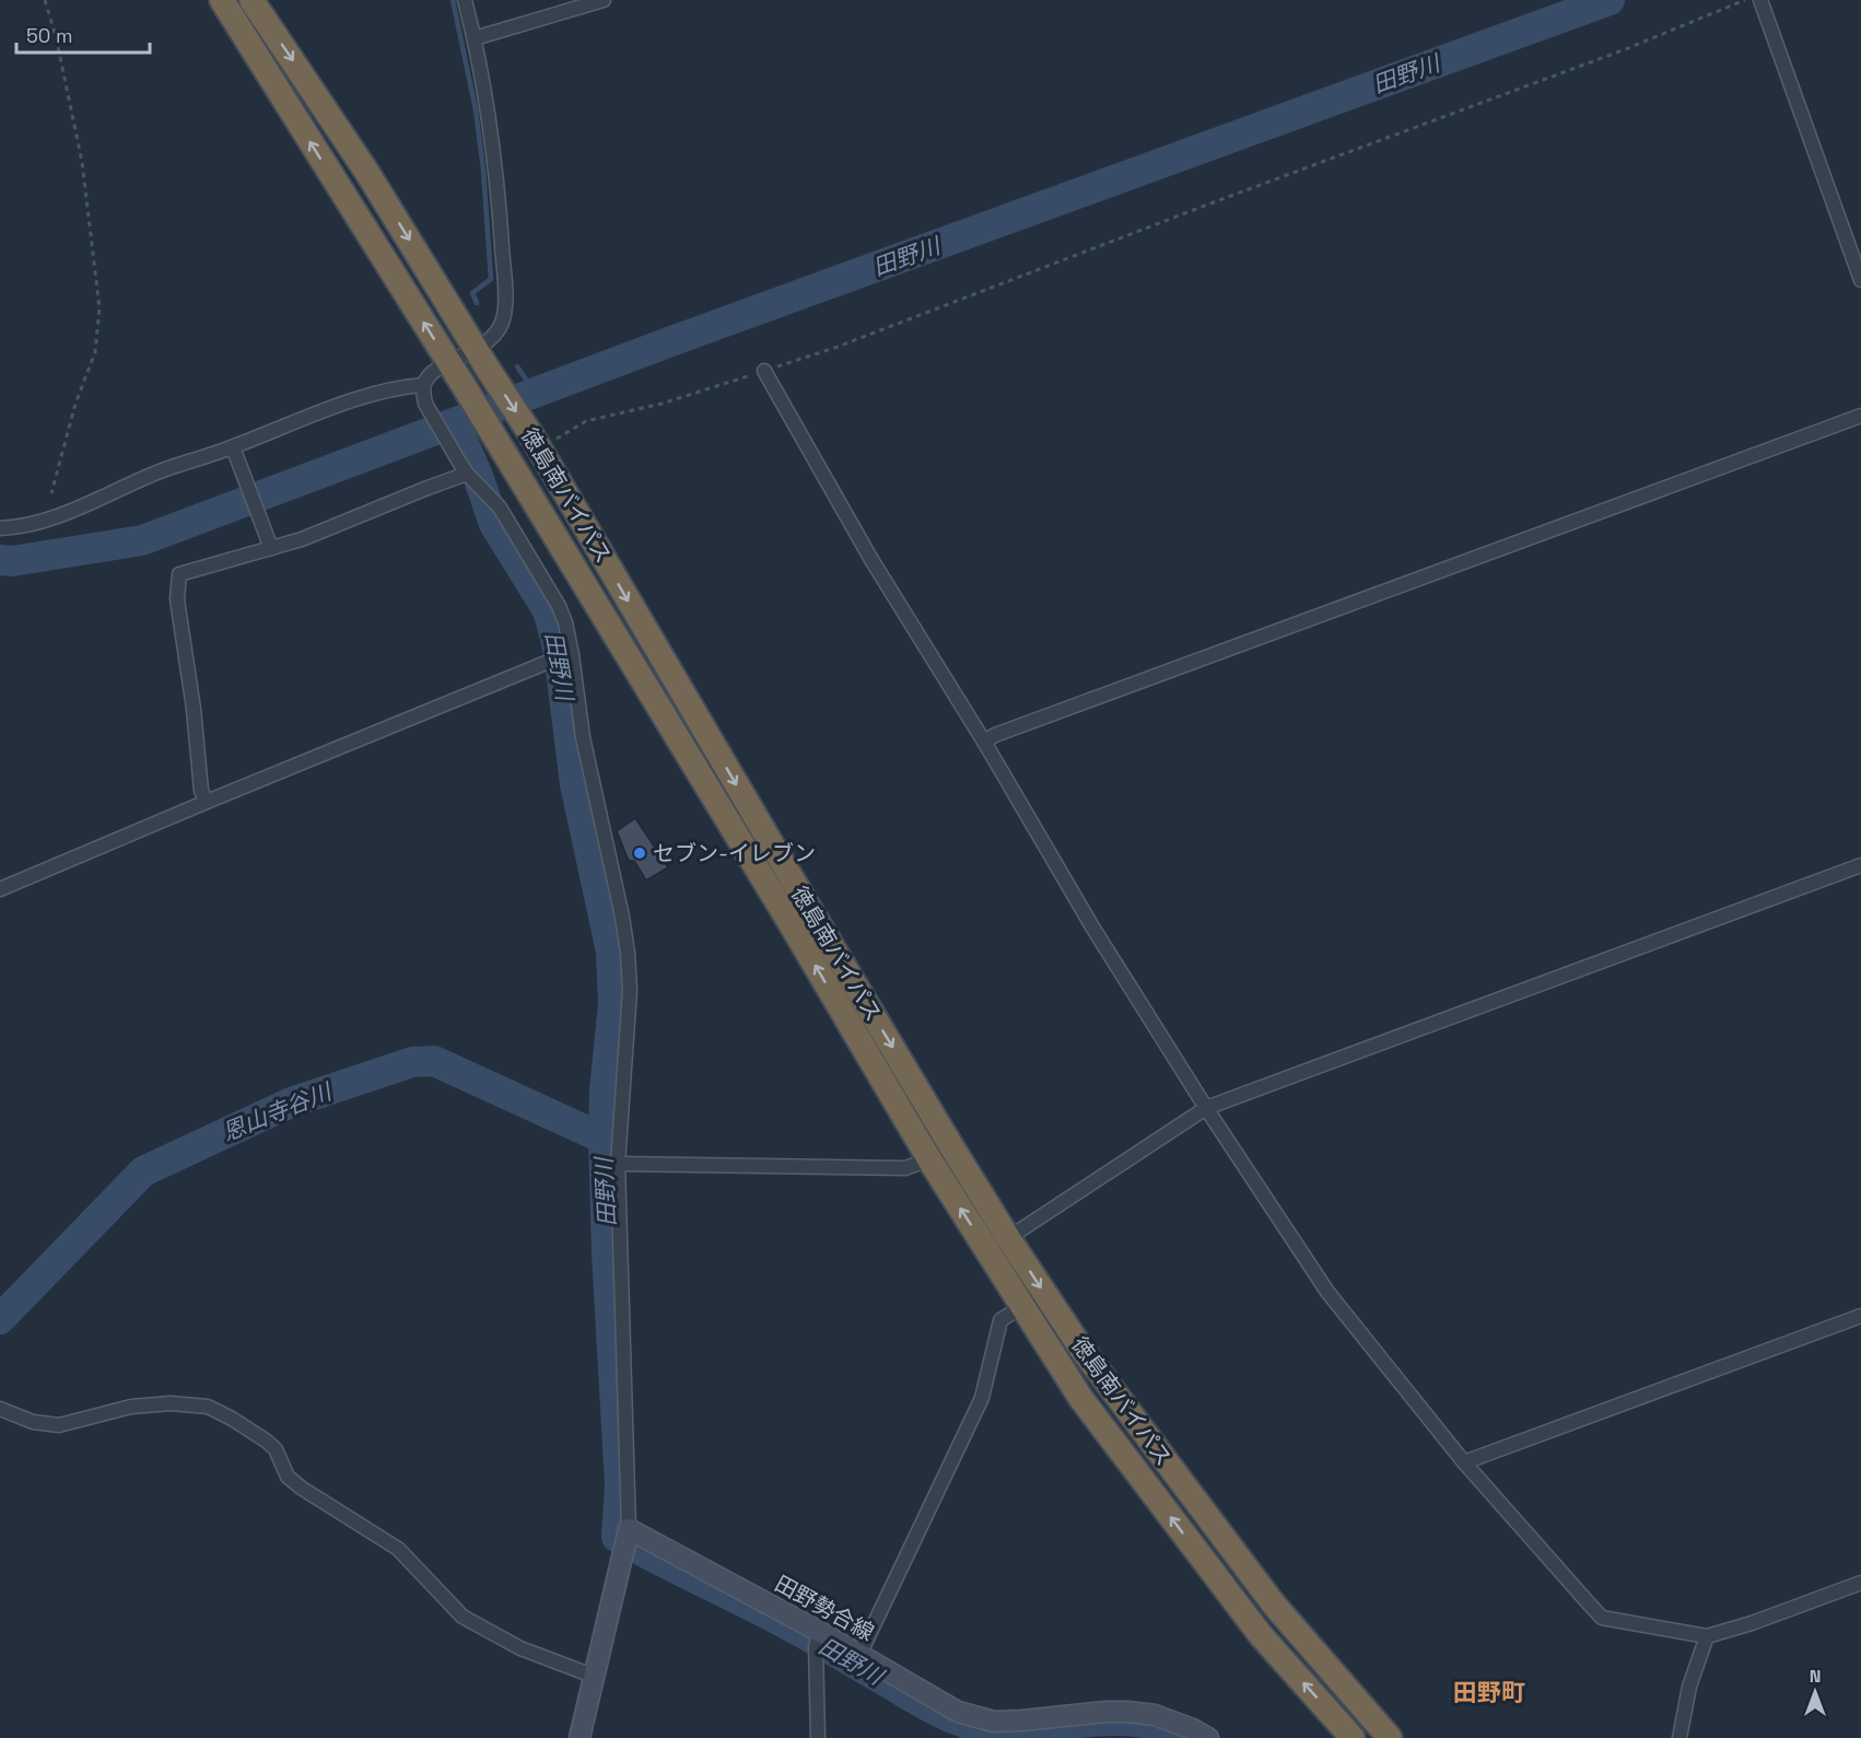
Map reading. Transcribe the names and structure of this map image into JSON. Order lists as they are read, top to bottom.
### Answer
{
  "streets": {
    "highway": ["徳島南バイパス"],
    "main road": ["田野勢合線"]
  },
  "districts": ["田野町"],
  "water": ["田野川", "恩山寺谷川"],
  "places": ["セブン-イレブン"],
  "scale_bar": "50 m",
  "north": "top"
}
